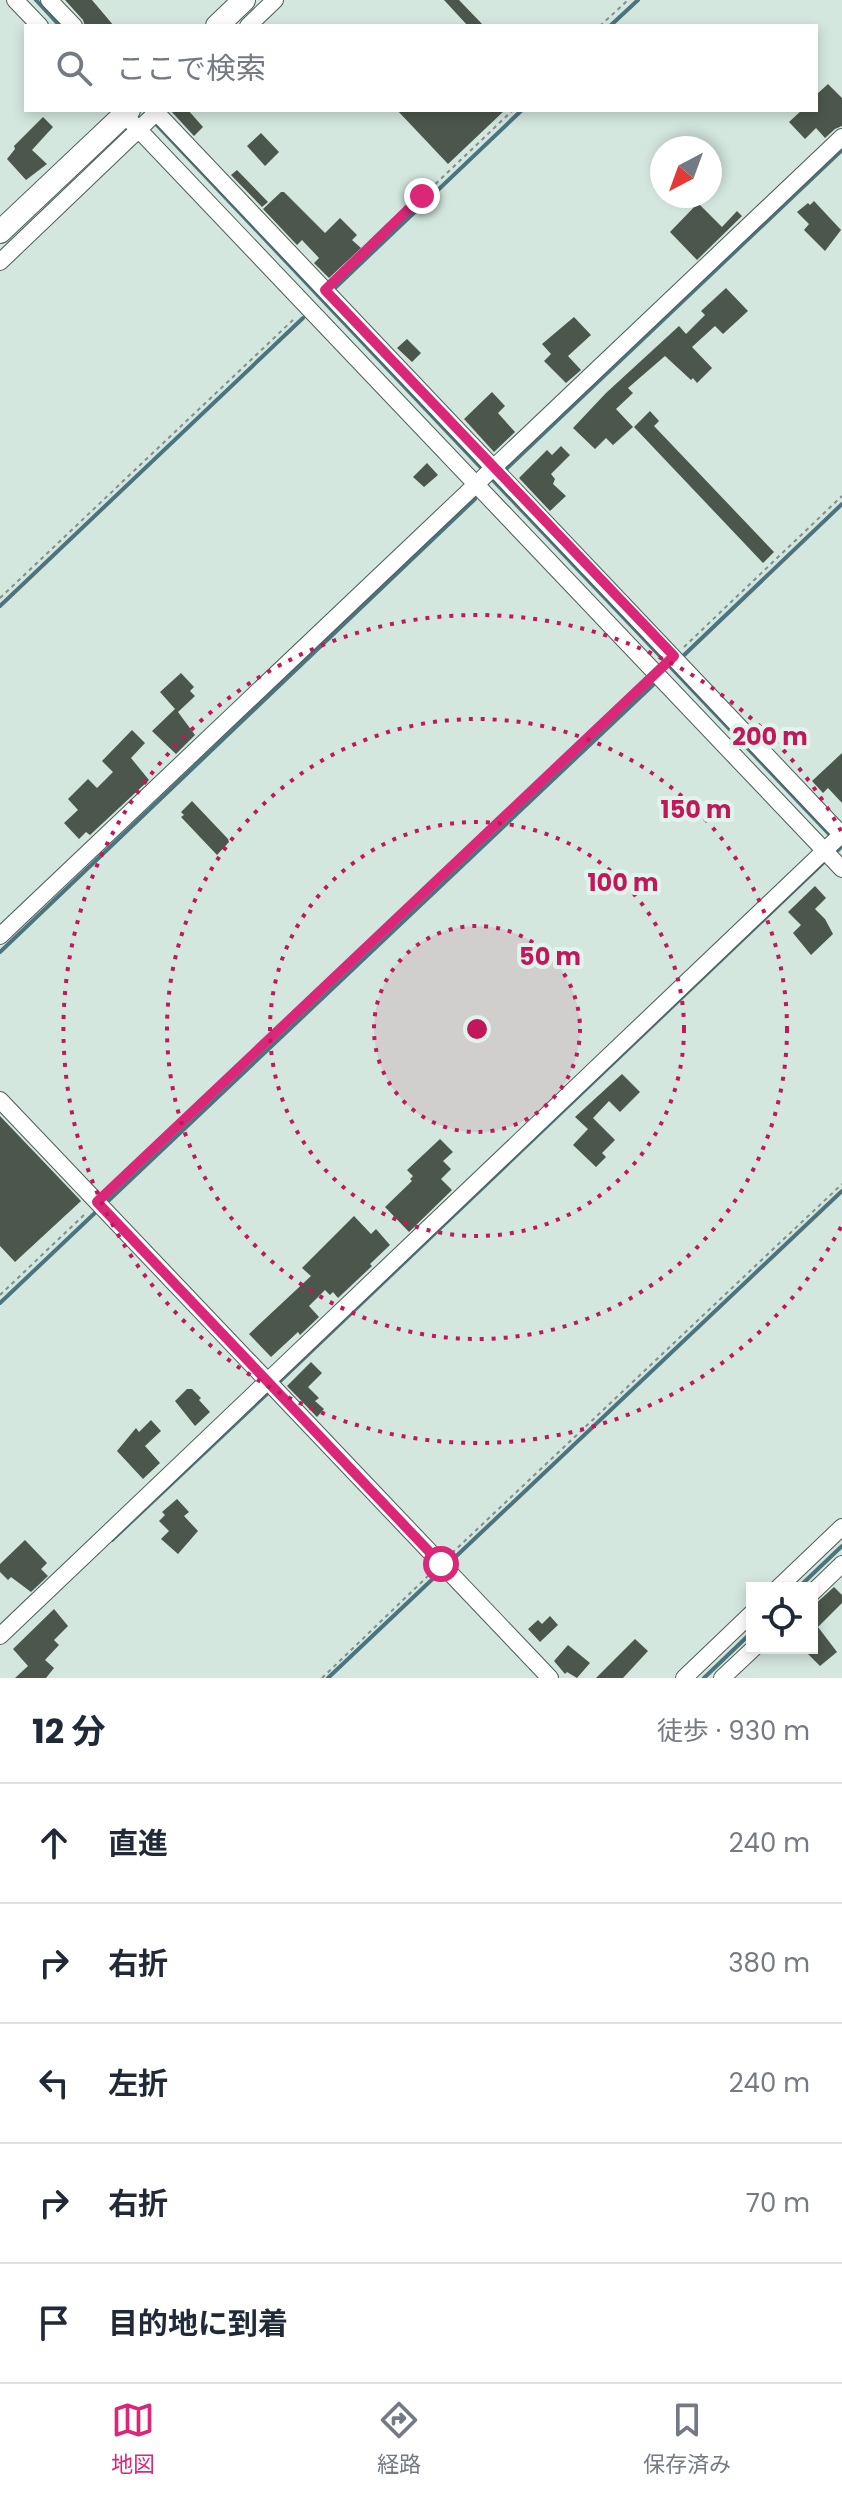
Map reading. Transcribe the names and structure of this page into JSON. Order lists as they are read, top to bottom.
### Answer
{
  "north": "bottom left",
  "page": {
    "search": "ここで検索",
    "heading": ["12 分", "徒歩 · 930 m"],
    "list": [
      ["直進", "240 m"],
      ["右折", "380 m"],
      ["左折", "240 m"],
      ["右折", "70 m"],
      "目的地に到着"
    ],
    "nav": ["地図", "経路", "保存済み"]
  },
  "rings": [
    "200 m",
    "150 m",
    "100 m",
    "50 m"
  ]
}
